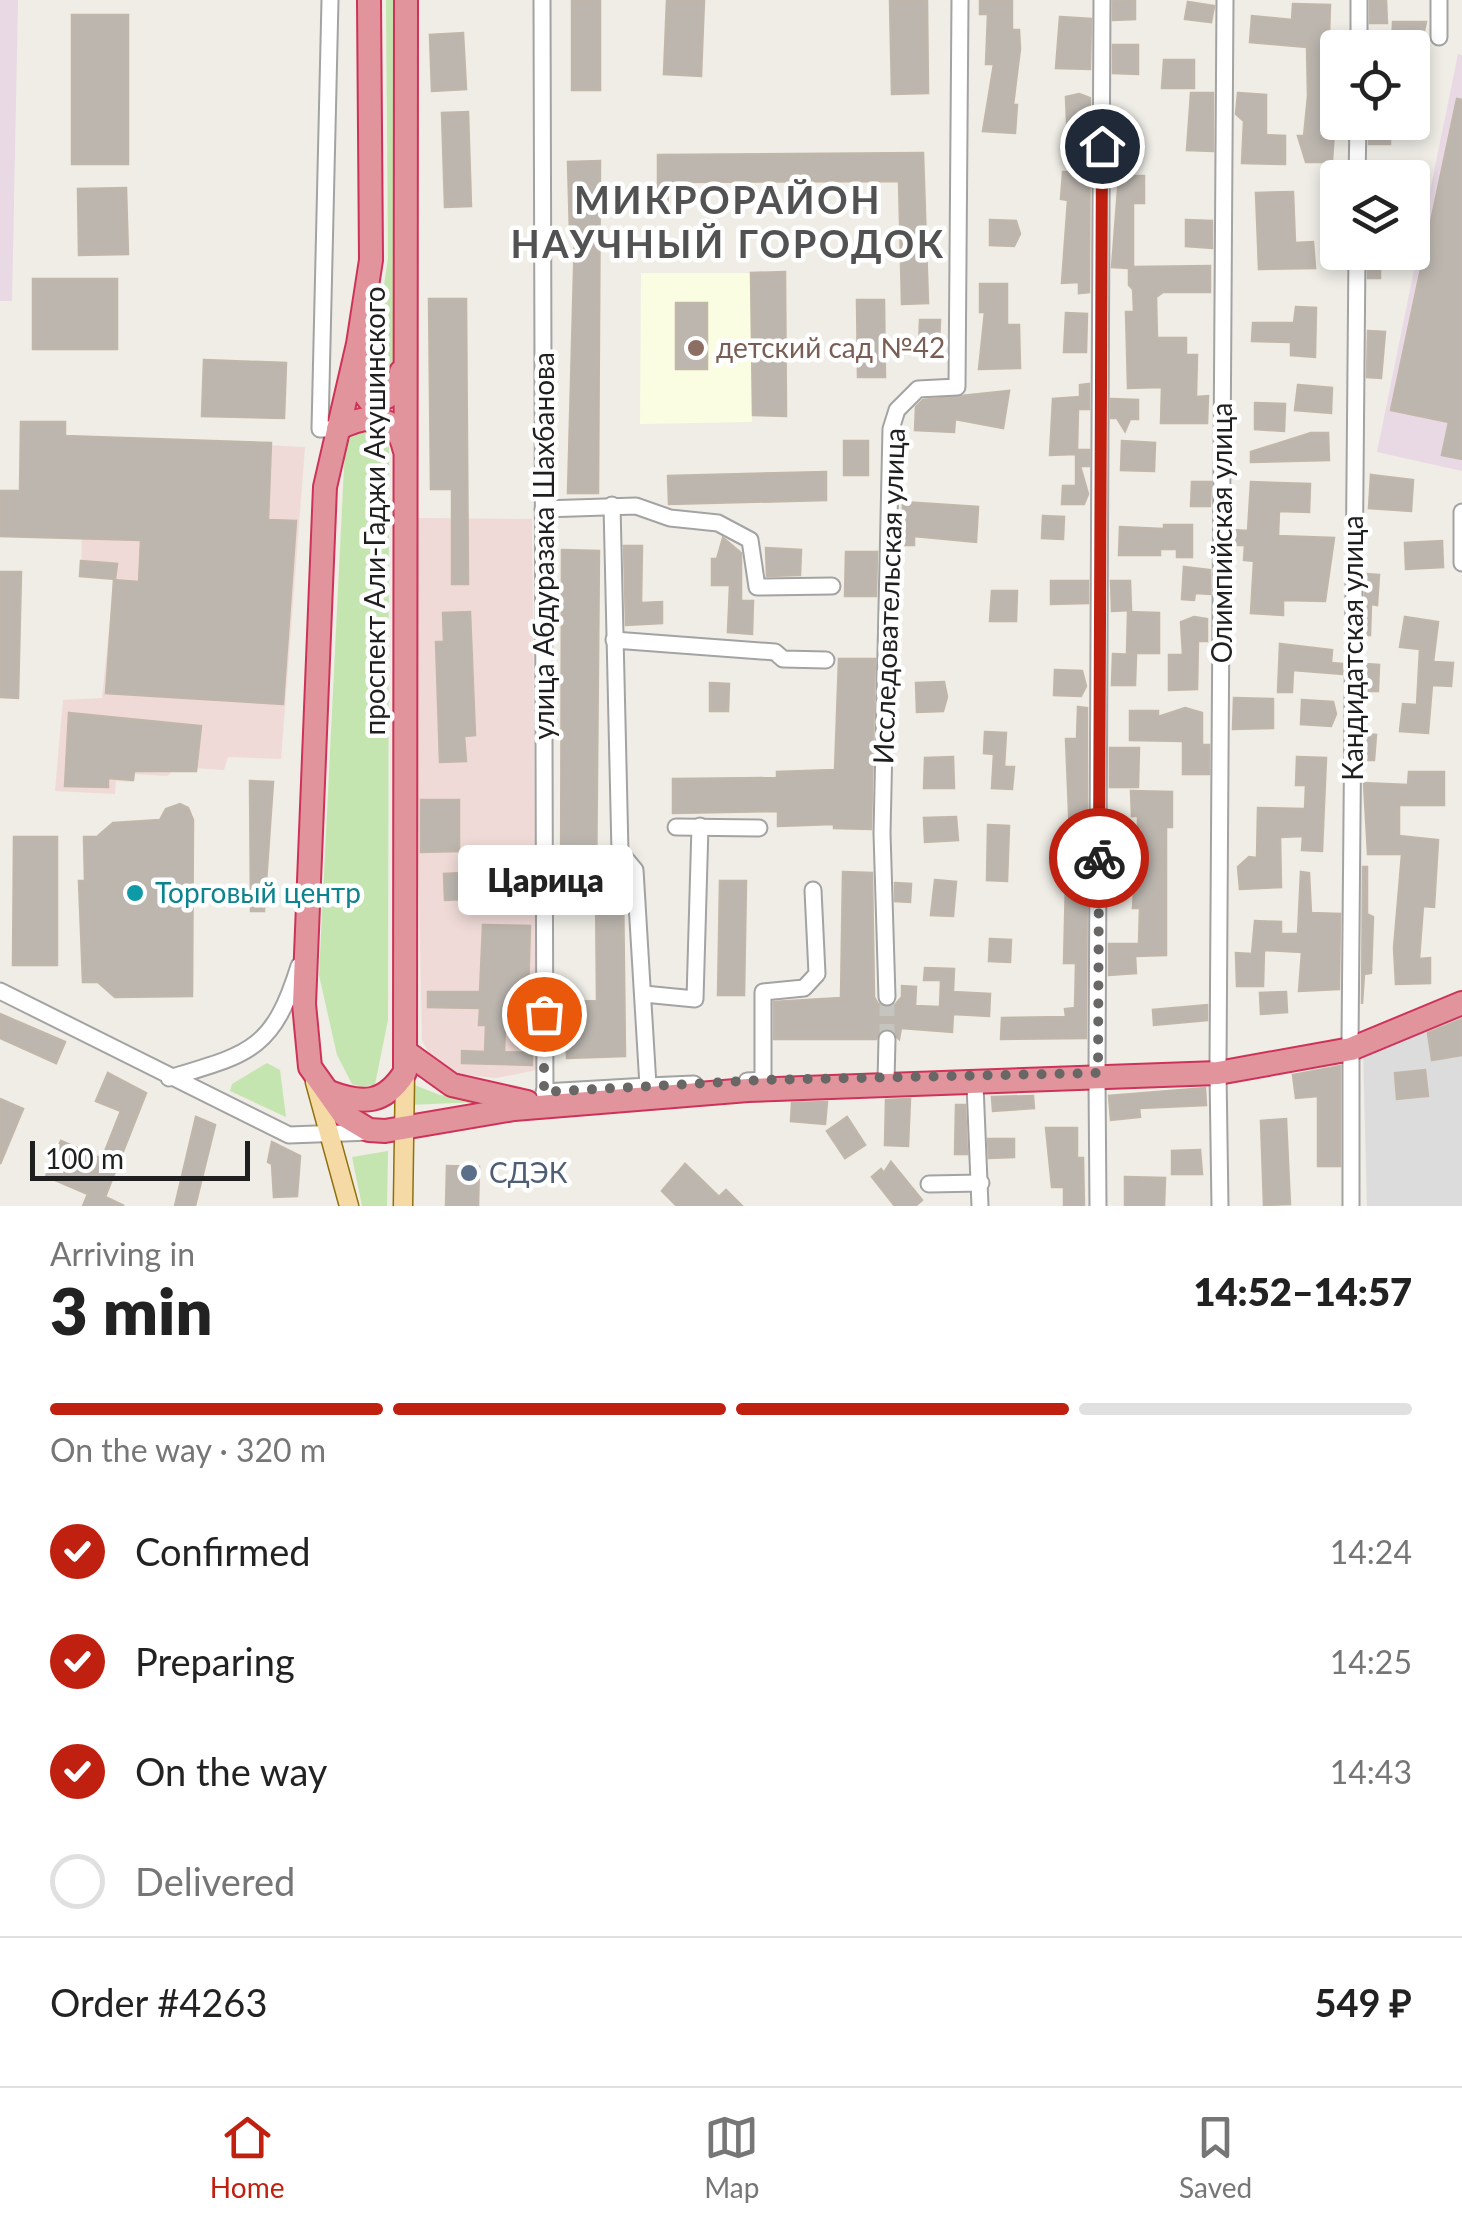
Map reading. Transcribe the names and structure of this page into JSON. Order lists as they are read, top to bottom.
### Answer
{
  "streets": {
    "highway": ["проспект Али-Гаджи Акушинского"],
    "street": [
      "Олимпийская улица",
      "улица Абдуразака Шахбанова",
      "Исследовательская улица",
      "Кандидатская улица"
    ]
  },
  "districts": ["МИКРОРАЙОН НАУЧНЫЙ ГОРОДОК"],
  "places": [
    "детский сад №42",
    "Торговый центр",
    "Царица",
    "СДЭК"
  ],
  "scale_bar": "100 m",
  "page": {
    "bubble": "Царица",
    "scale": "100 m",
    "heading": ["3 min", "Arriving in", "14:52–14:57"],
    "panel": ["Order #4263", "549 ₽"],
    "bar": "On the way · 320 m",
    "list": [
      ["Confirmed", "14:24"],
      ["Preparing", "14:25"],
      ["On the way", "14:43"],
      "Delivered"
    ],
    "tabs": ["Home", "Map", "Saved"]
  }
}
